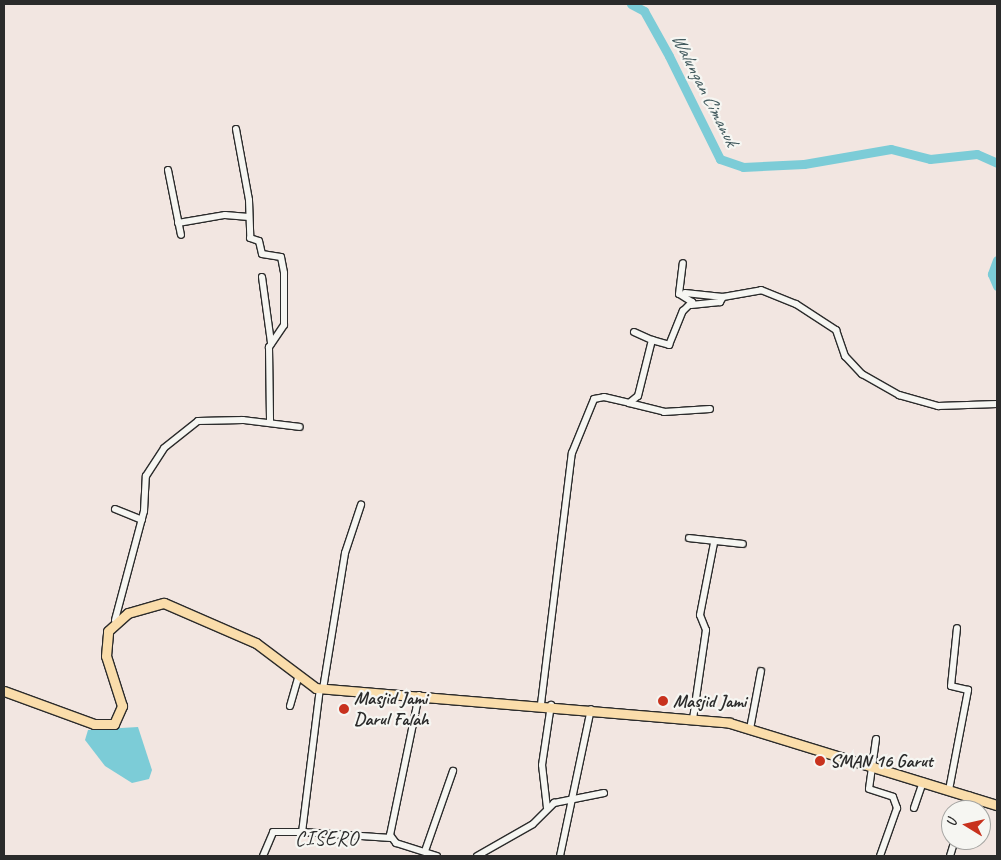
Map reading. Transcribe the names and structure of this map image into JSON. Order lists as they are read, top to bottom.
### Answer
{
  "districts": ["CISERO"],
  "water": ["Walungan Cimanuk"],
  "places": ["Masjid Jami", "Masjid Jami Darul Falah", "SMAN 16 Garut"],
  "north": "left"
}
